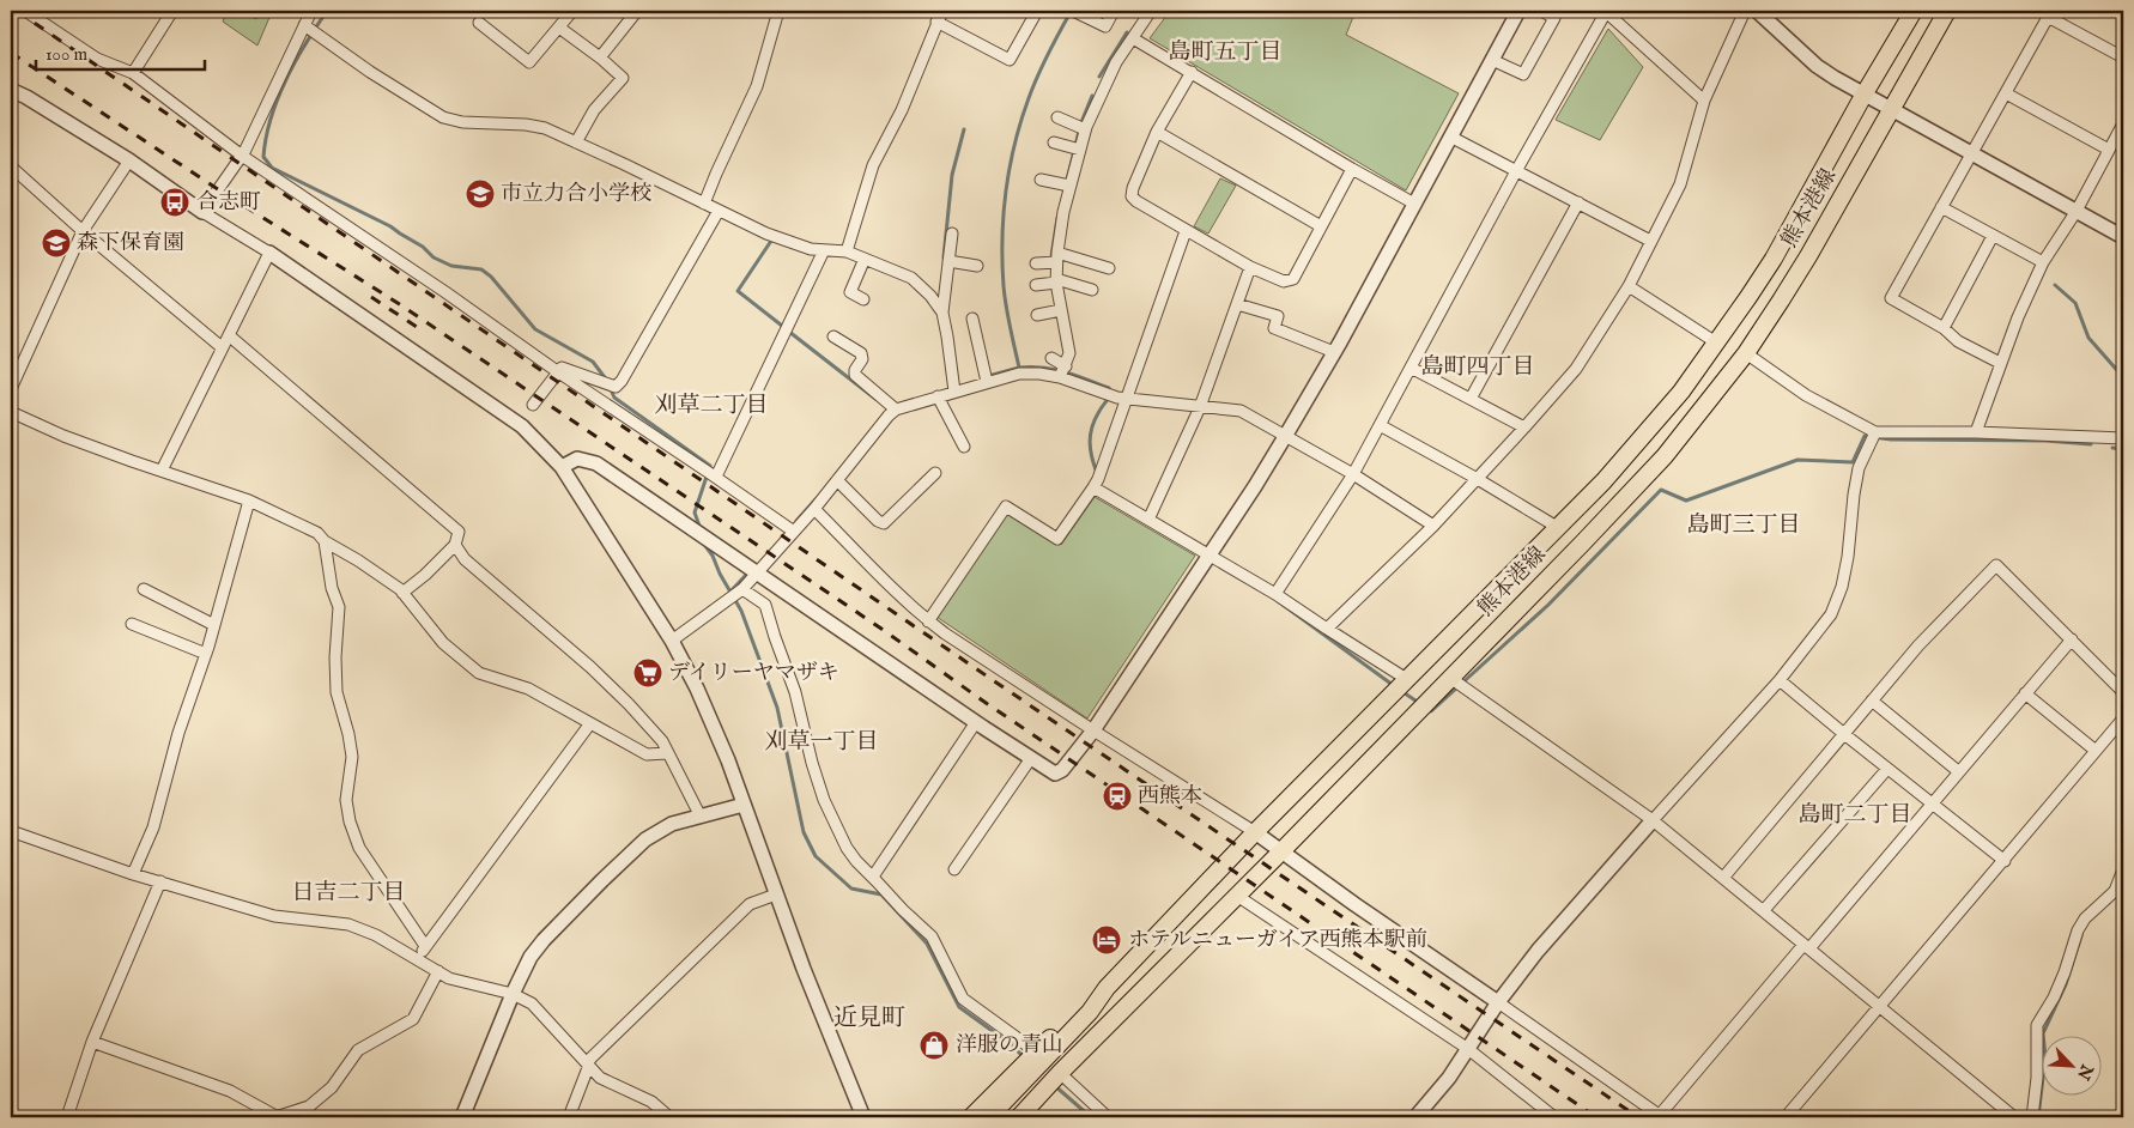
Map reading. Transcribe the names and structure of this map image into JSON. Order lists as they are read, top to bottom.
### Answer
{
  "streets": {
    "main road": ["熊本港線"]
  },
  "districts": [
    "島町五丁目",
    "島町四丁目",
    "刈草二丁目",
    "島町三丁目",
    "刈草一丁目",
    "島町二丁目",
    "日吉二丁目",
    "近見町"
  ],
  "places": {
    "school or university": ["市立力合小学校", "森下保育園"],
    "bus stop": ["合志町"],
    "supermarket": ["デイリーヤマザキ"],
    "station": ["西熊本"],
    "hotel": ["ホテルニューガイア西熊本駅前"],
    "shop": ["洋服の青山"]
  },
  "scale_bar": "100 m",
  "north": "bottom right"
}
